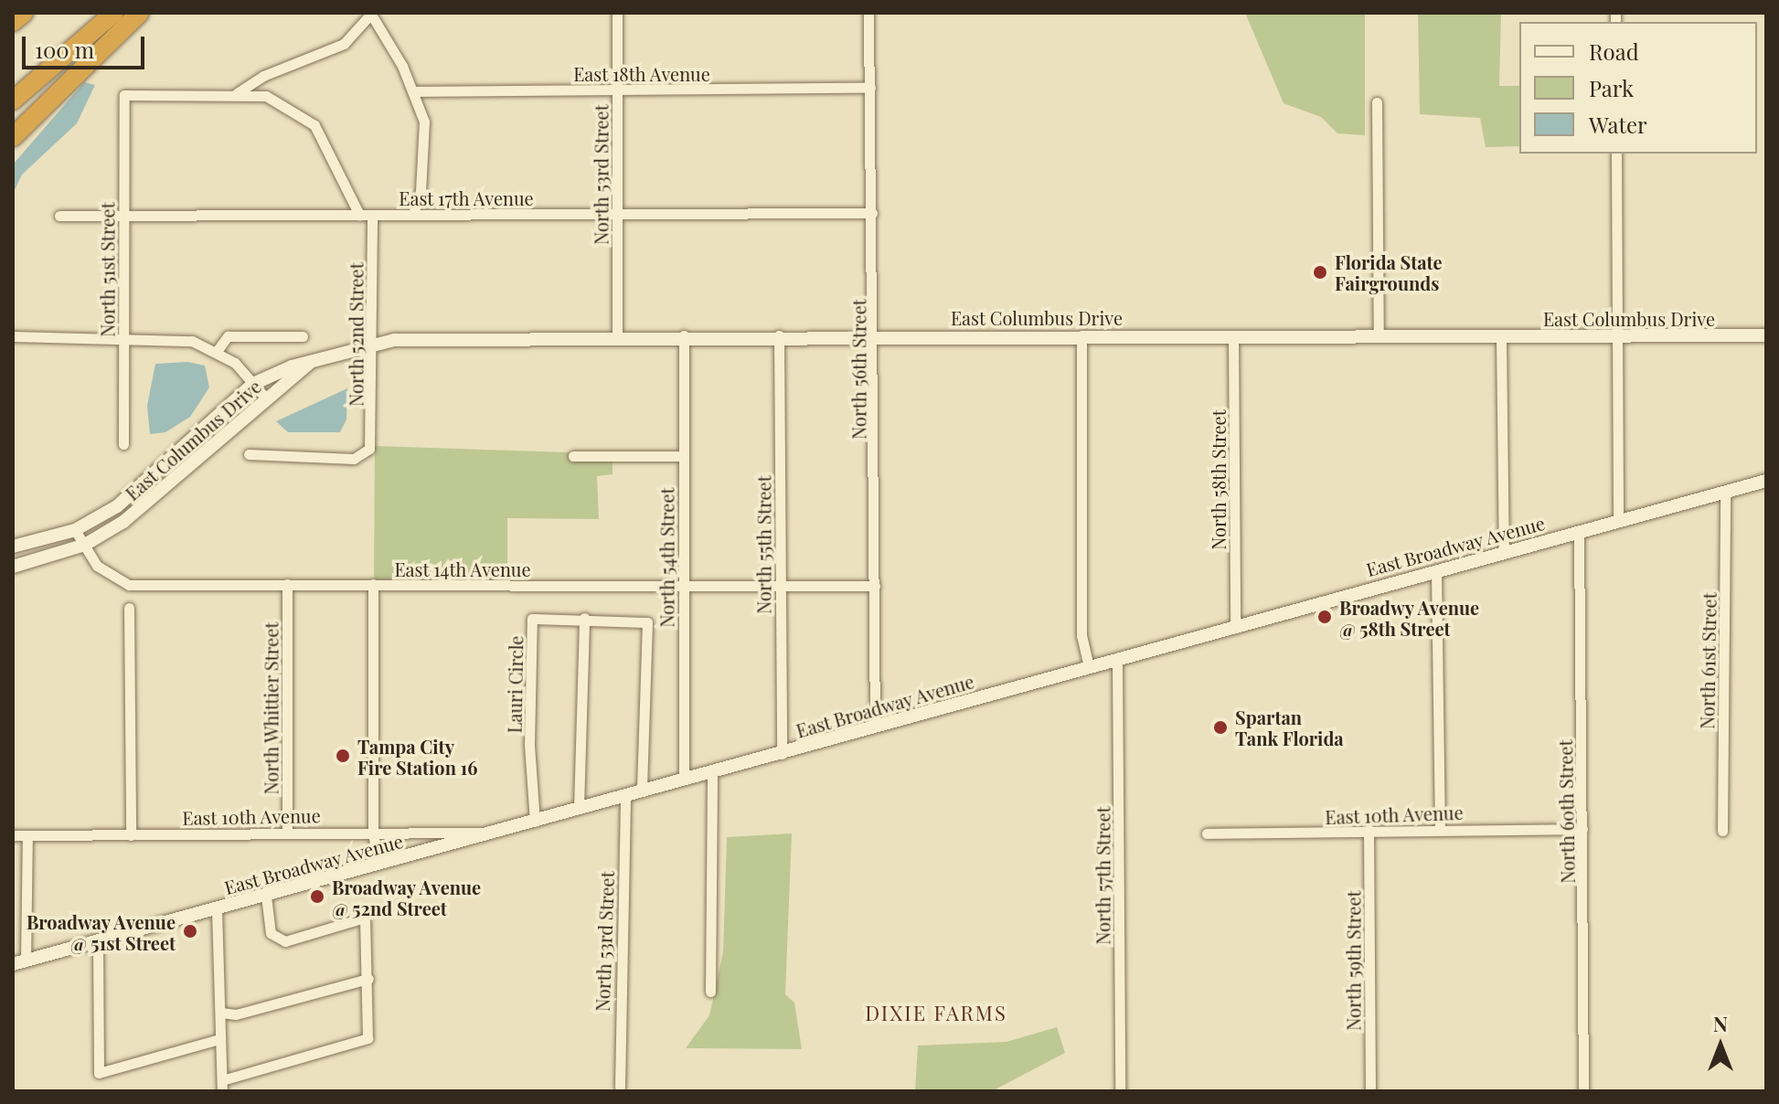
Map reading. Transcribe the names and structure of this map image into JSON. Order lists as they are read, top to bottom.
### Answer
{
  "streets": {
    "main road": ["East Columbus Drive", "East Broadway Avenue"],
    "street": [
      "East 18th Avenue",
      "North 53rd Street",
      "East 17th Avenue",
      "North 51st Street",
      "North 52nd Street",
      "North 56th Street",
      "North 58th Street",
      "North 55th Street",
      "North 54th Street",
      "East 14th Avenue",
      "North 61st Street",
      "Lauri Circle",
      "North Whittier Street",
      "North 60th Street",
      "East 10th Avenue",
      "North 57th Street",
      "North 59th Street"
    ]
  },
  "crossings": [
    ["East 18th Avenue", "North 53rd Street"],
    ["East 18th Avenue", "North 56th Street"],
    ["North 53rd Street", "East 17th Avenue"],
    ["North 53rd Street", "East Columbus Drive"],
    ["North 53rd Street", "East Broadway Avenue"],
    ["East 17th Avenue", "North 51st Street"],
    ["East 17th Avenue", "North 52nd Street"],
    ["East 17th Avenue", "North 56th Street"],
    ["East Columbus Drive", "North 52nd Street"],
    ["East Columbus Drive", "North 56th Street"],
    ["East Columbus Drive", "North 58th Street"],
    ["East Columbus Drive", "North 55th Street"],
    ["East Columbus Drive", "North 54th Street"],
    ["East Columbus Drive", "East 14th Avenue"],
    ["North 56th Street", "East Broadway Avenue"],
    ["North 56th Street", "East 14th Avenue"],
    ["North 58th Street", "East Broadway Avenue"],
    ["North 55th Street", "East Broadway Avenue"],
    ["North 55th Street", "East 14th Avenue"],
    ["East Broadway Avenue", "North 54th Street"],
    ["East Broadway Avenue", "North 61st Street"],
    ["East Broadway Avenue", "Lauri Circle"],
    ["East Broadway Avenue", "North 60th Street"],
    ["East Broadway Avenue", "East 10th Avenue"],
    ["East Broadway Avenue", "North 57th Street"],
    ["North 54th Street", "East 14th Avenue"],
    ["East 14th Avenue", "North Whittier Street"],
    ["North Whittier Street", "East 10th Avenue"],
    ["North 60th Street", "East 10th Avenue"],
    ["East 10th Avenue", "North 59th Street"]
  ],
  "districts": ["DIXIE FARMS"],
  "places": [
    "Florida State Fairgrounds",
    "Broadwy Avenue @ 58th Street",
    "Spartan Tank Florida",
    "Tampa City Fire Station 16",
    "Broadway Avenue @ 52nd Street",
    "Broadway Avenue @ 51st Street"
  ],
  "legend": ["Road", "Park", "Water"],
  "scale_bar": "100 m",
  "north": "top"
}
